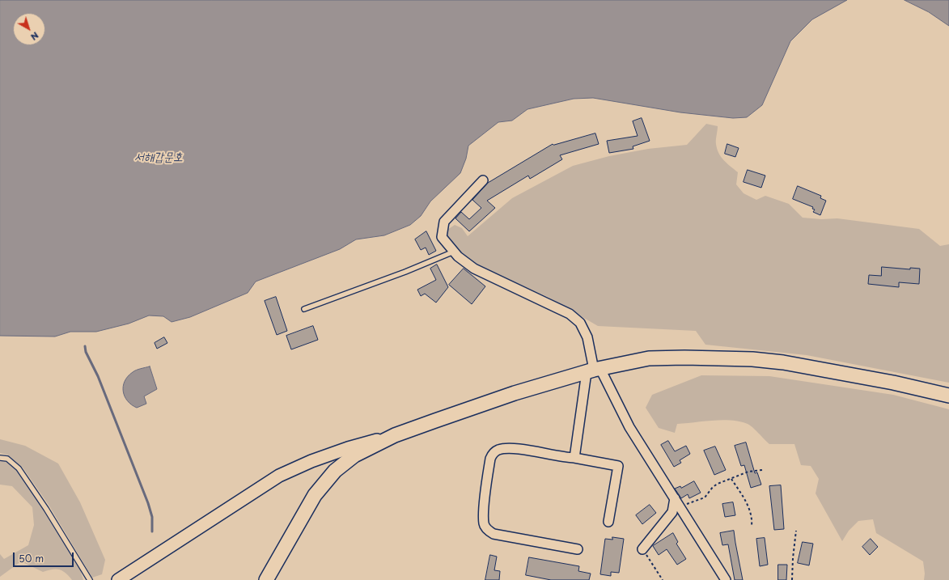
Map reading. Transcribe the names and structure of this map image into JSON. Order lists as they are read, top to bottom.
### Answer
{
  "water": ["서해갑문호"],
  "scale_bar": "50 m",
  "north": "bottom right"
}
